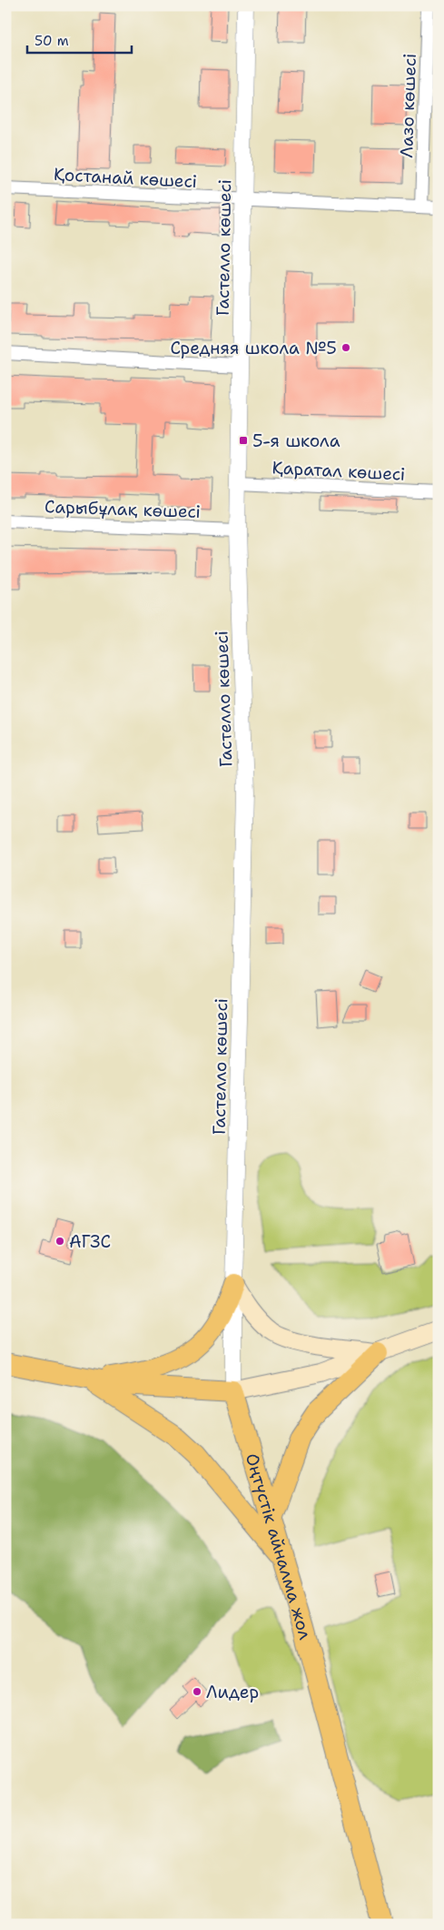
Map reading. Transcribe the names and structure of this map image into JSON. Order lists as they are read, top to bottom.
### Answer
{
  "streets": {
    "highway": ["Оңтүстік айналма жол"],
    "street": [
      "Лазо көшесі",
      "Қостанай көшесі",
      "Гастелло көшесі",
      "Қаратал көшесі",
      "Сарыбұлақ көшесі"
    ]
  },
  "crossings": [
    ["Қостанай көшесі", "Гастелло көшесі"],
    ["Гастелло көшесі", "Қаратал көшесі"],
    ["Гастелло көшесі", "Сарыбұлақ көшесі"],
    ["Гастелло көшесі", "Оңтүстік айналма жол"]
  ],
  "places": {
    "other": ["Средняя школа №5", "АГЗС", "Лидер"],
    "transit": ["5-я школа"]
  },
  "scale_bar": "50 m"
}
